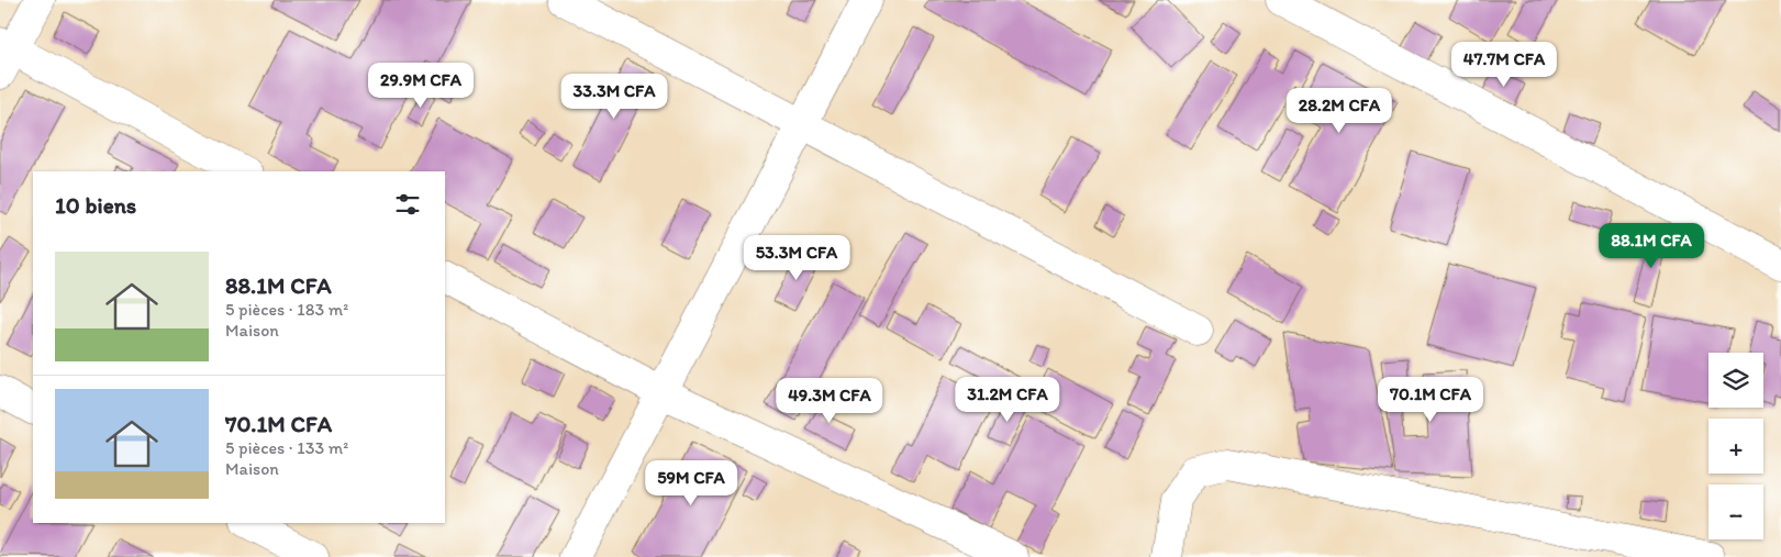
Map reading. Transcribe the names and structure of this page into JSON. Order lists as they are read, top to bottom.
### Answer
{
  "page": {
    "price": [
      "47.7M CFA",
      "29.9M CFA",
      "33.3M CFA",
      "28.2M CFA",
      "88.1M CFA",
      "53.3M CFA",
      "31.2M CFA",
      "70.1M CFA",
      "49.3M CFA",
      "59M CFA"
    ],
    "heading": "10 biens",
    "list": [
      {
        "name": "88.1M CFA",
        "note": "5 pièces · 183 m² · Maison"
      },
      {
        "name": "70.1M CFA",
        "note": "5 pièces · 133 m² · Maison"
      }
    ],
    "map_buttons": ["+", "−"]
  }
}
